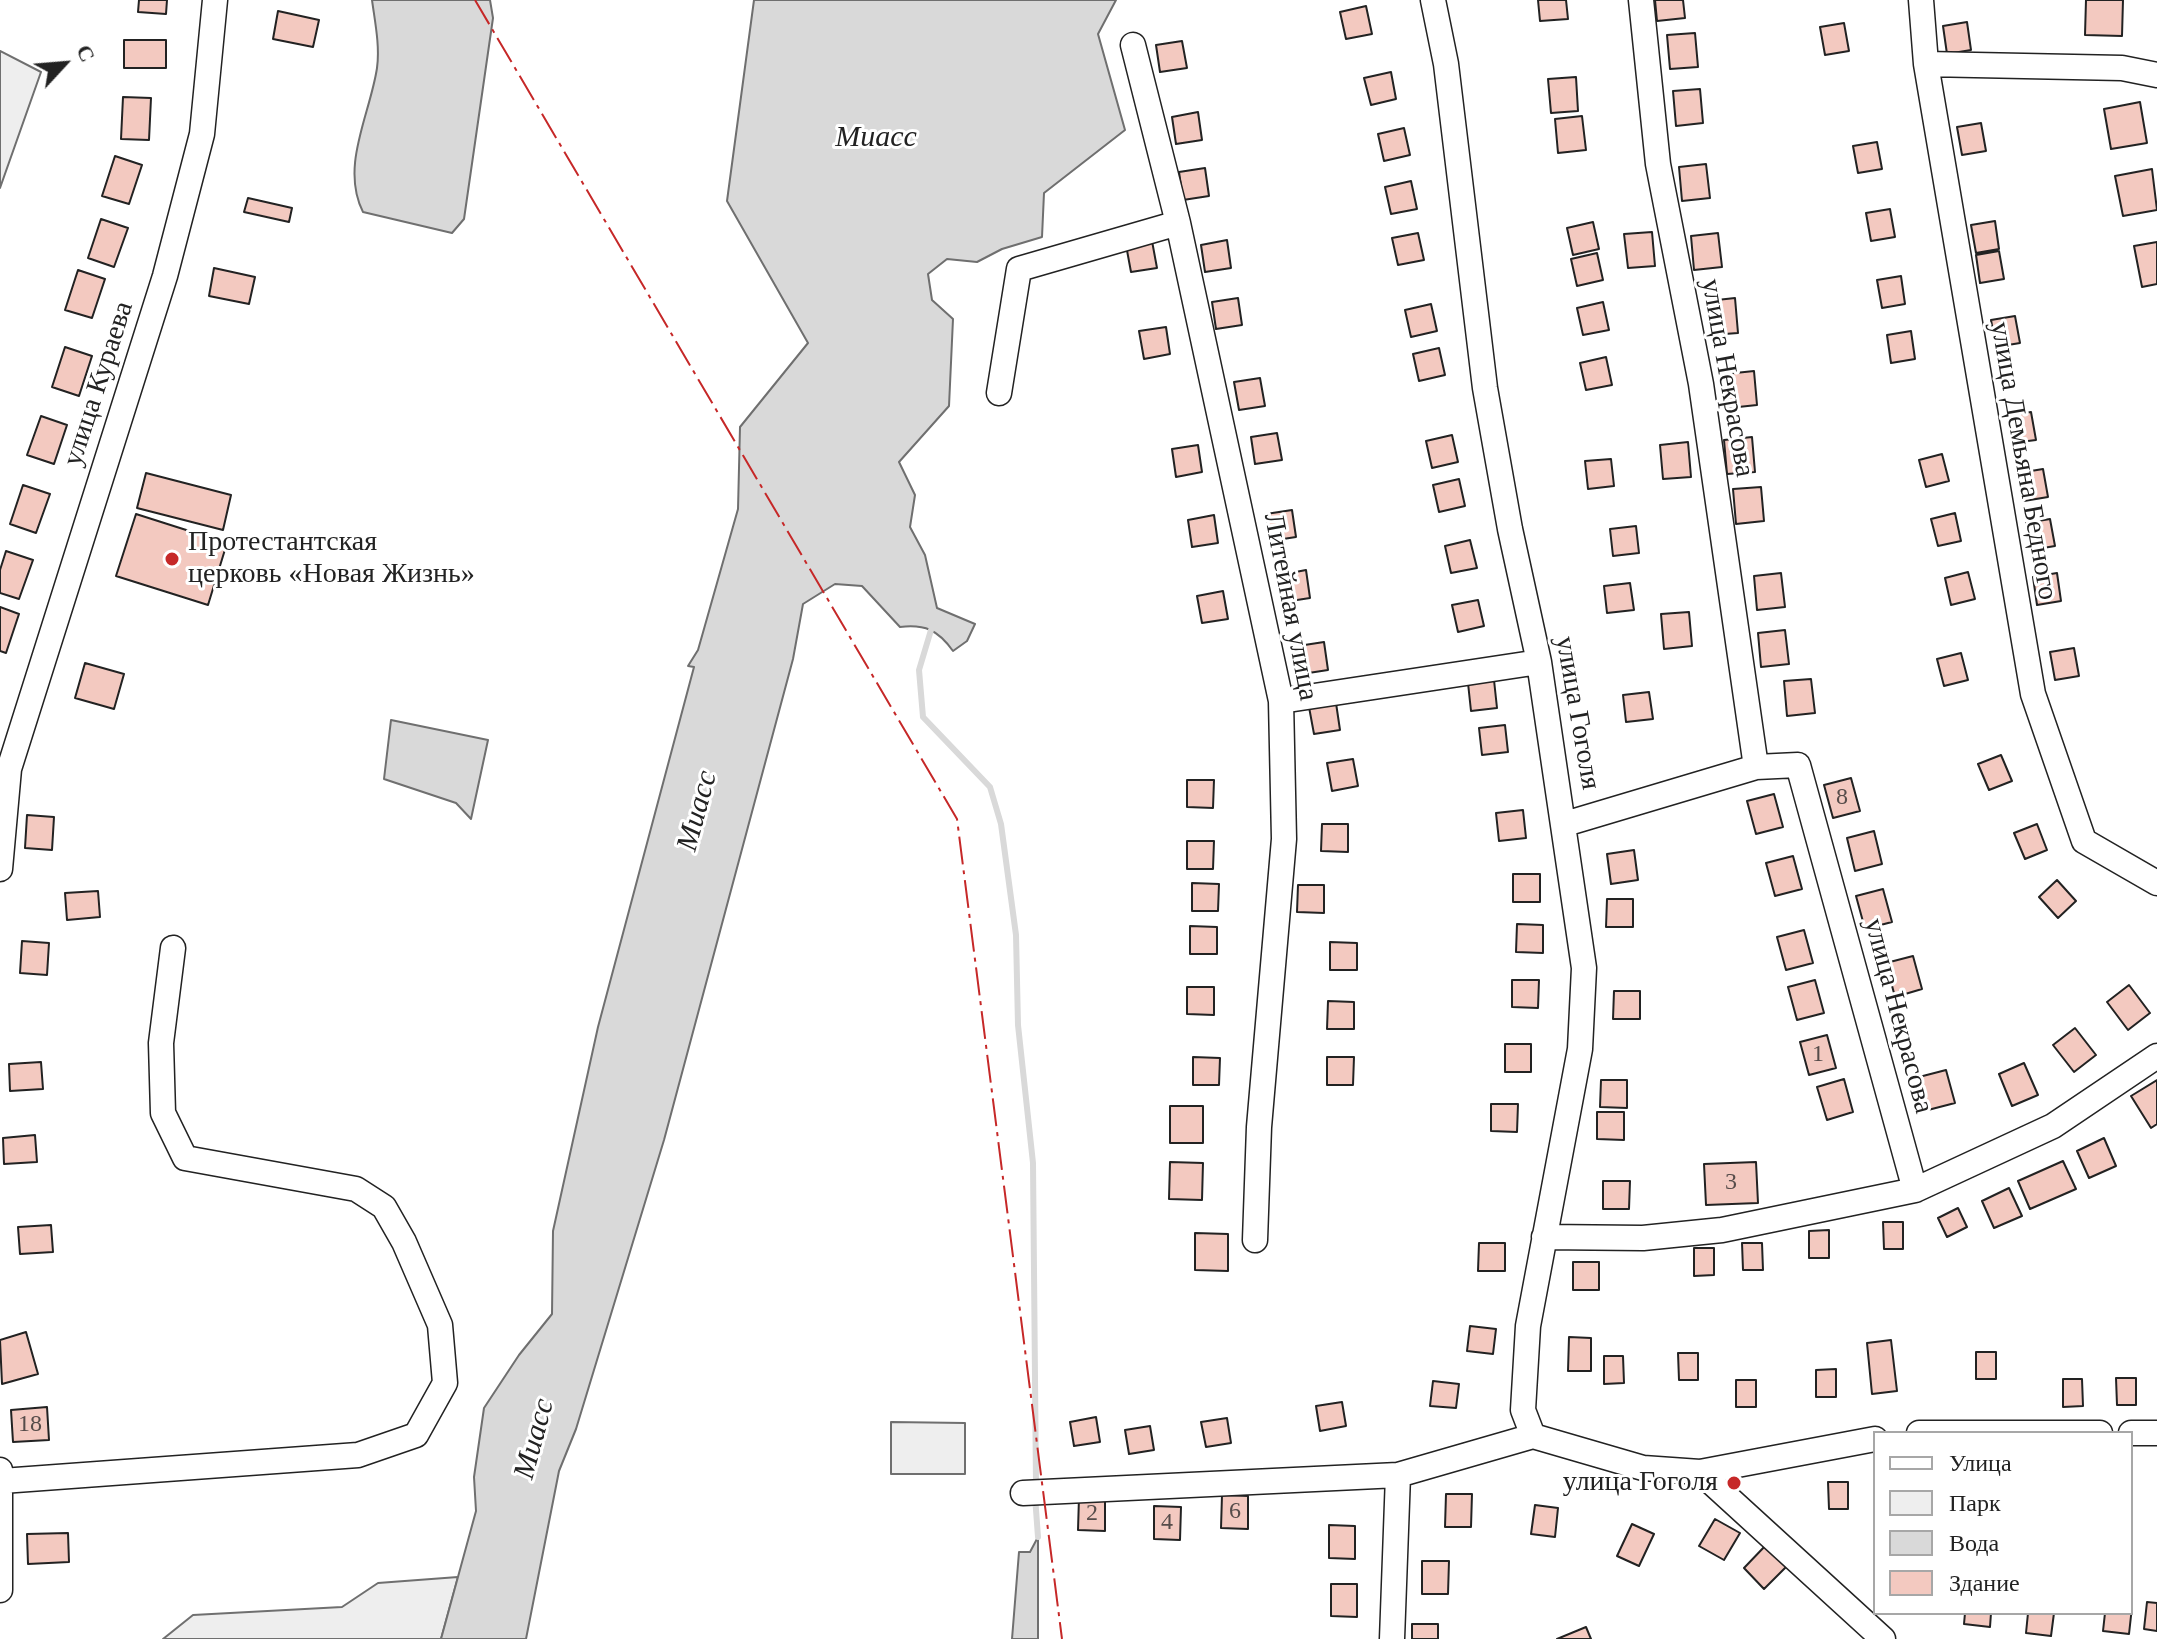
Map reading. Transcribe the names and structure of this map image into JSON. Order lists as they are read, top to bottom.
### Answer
{
  "streets": {
    "street": [
      "улица Некрасова",
      "улица Кураева",
      "улица Демьяна Бедного",
      "Литейная улица",
      "улица Гоголя"
    ]
  },
  "water": ["Миасс"],
  "places": ["Протестантская церковь «Новая Жизнь»", "улица Гоголя"],
  "house_numbers": [
    "8",
    "1",
    "3",
    "18",
    "6",
    "2",
    "4"
  ],
  "legend": [
    "Улица",
    "Парк",
    "Вода",
    "Здание"
  ],
  "north": "top right"
}
